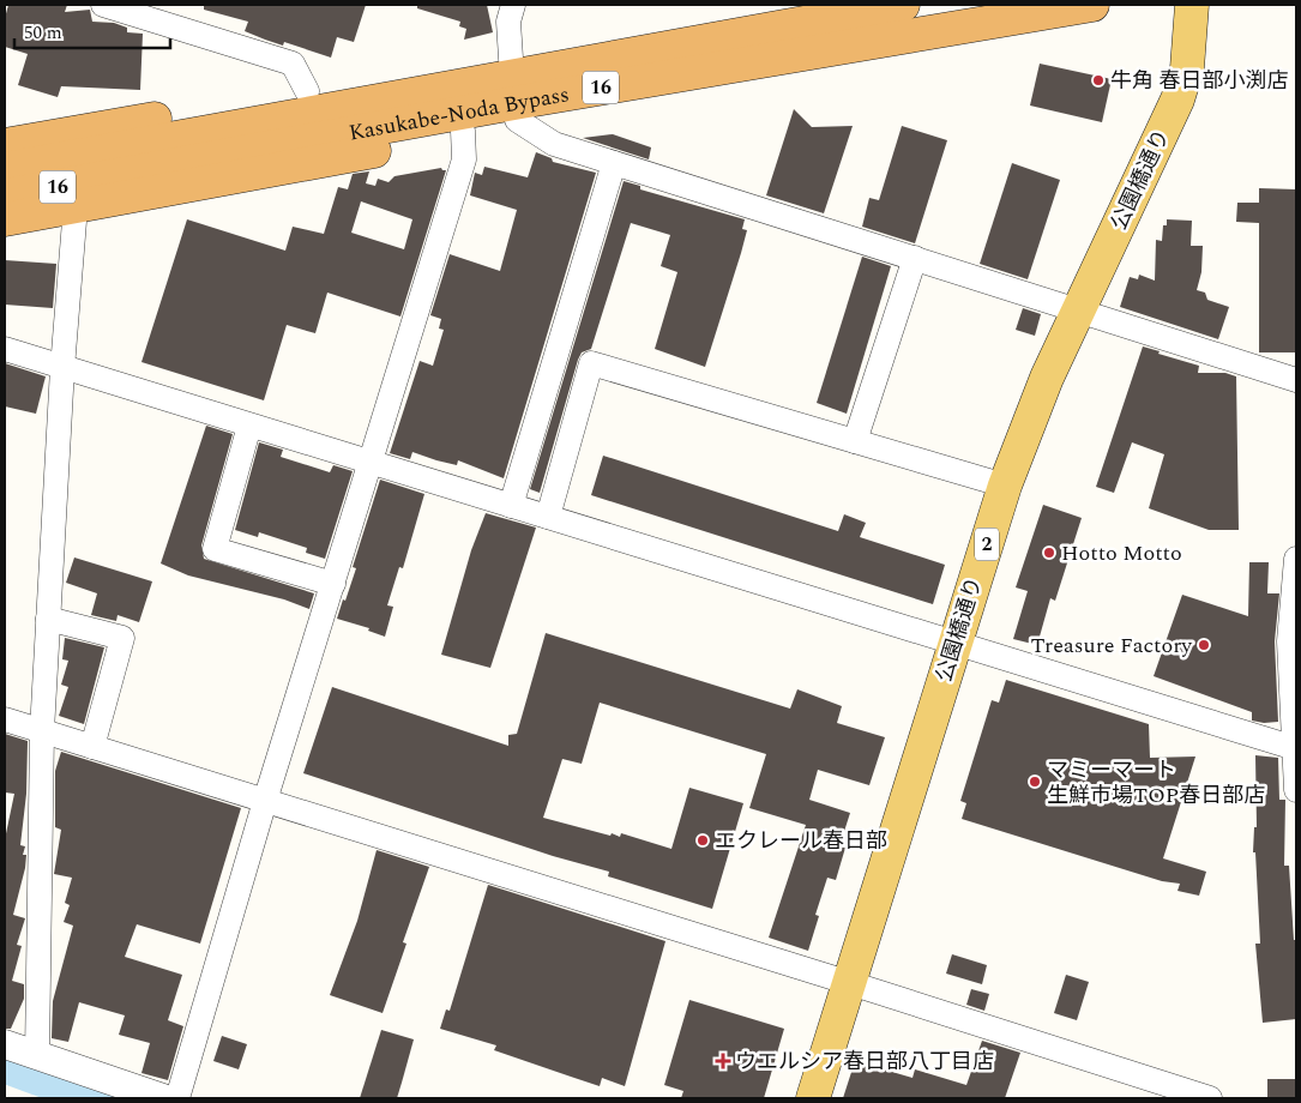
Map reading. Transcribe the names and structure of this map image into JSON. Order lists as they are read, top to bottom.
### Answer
{
  "streets": {
    "highway": ["16", "Kasukabe-Noda Bypass"],
    "main road": ["公園橋通り", "2"]
  },
  "crossings": [
    ["16", "Kasukabe-Noda Bypass"]
  ],
  "places": {
    "other": [
      "牛角 春日部小渕店",
      "Hotto Motto",
      "Treasure Factory",
      "マミーマート 生鮮市場TOP春日部店",
      "エクレール春日部"
    ],
    "health": ["ウエルシア春日部八丁目店"]
  },
  "scale_bar": "50 m"
}
